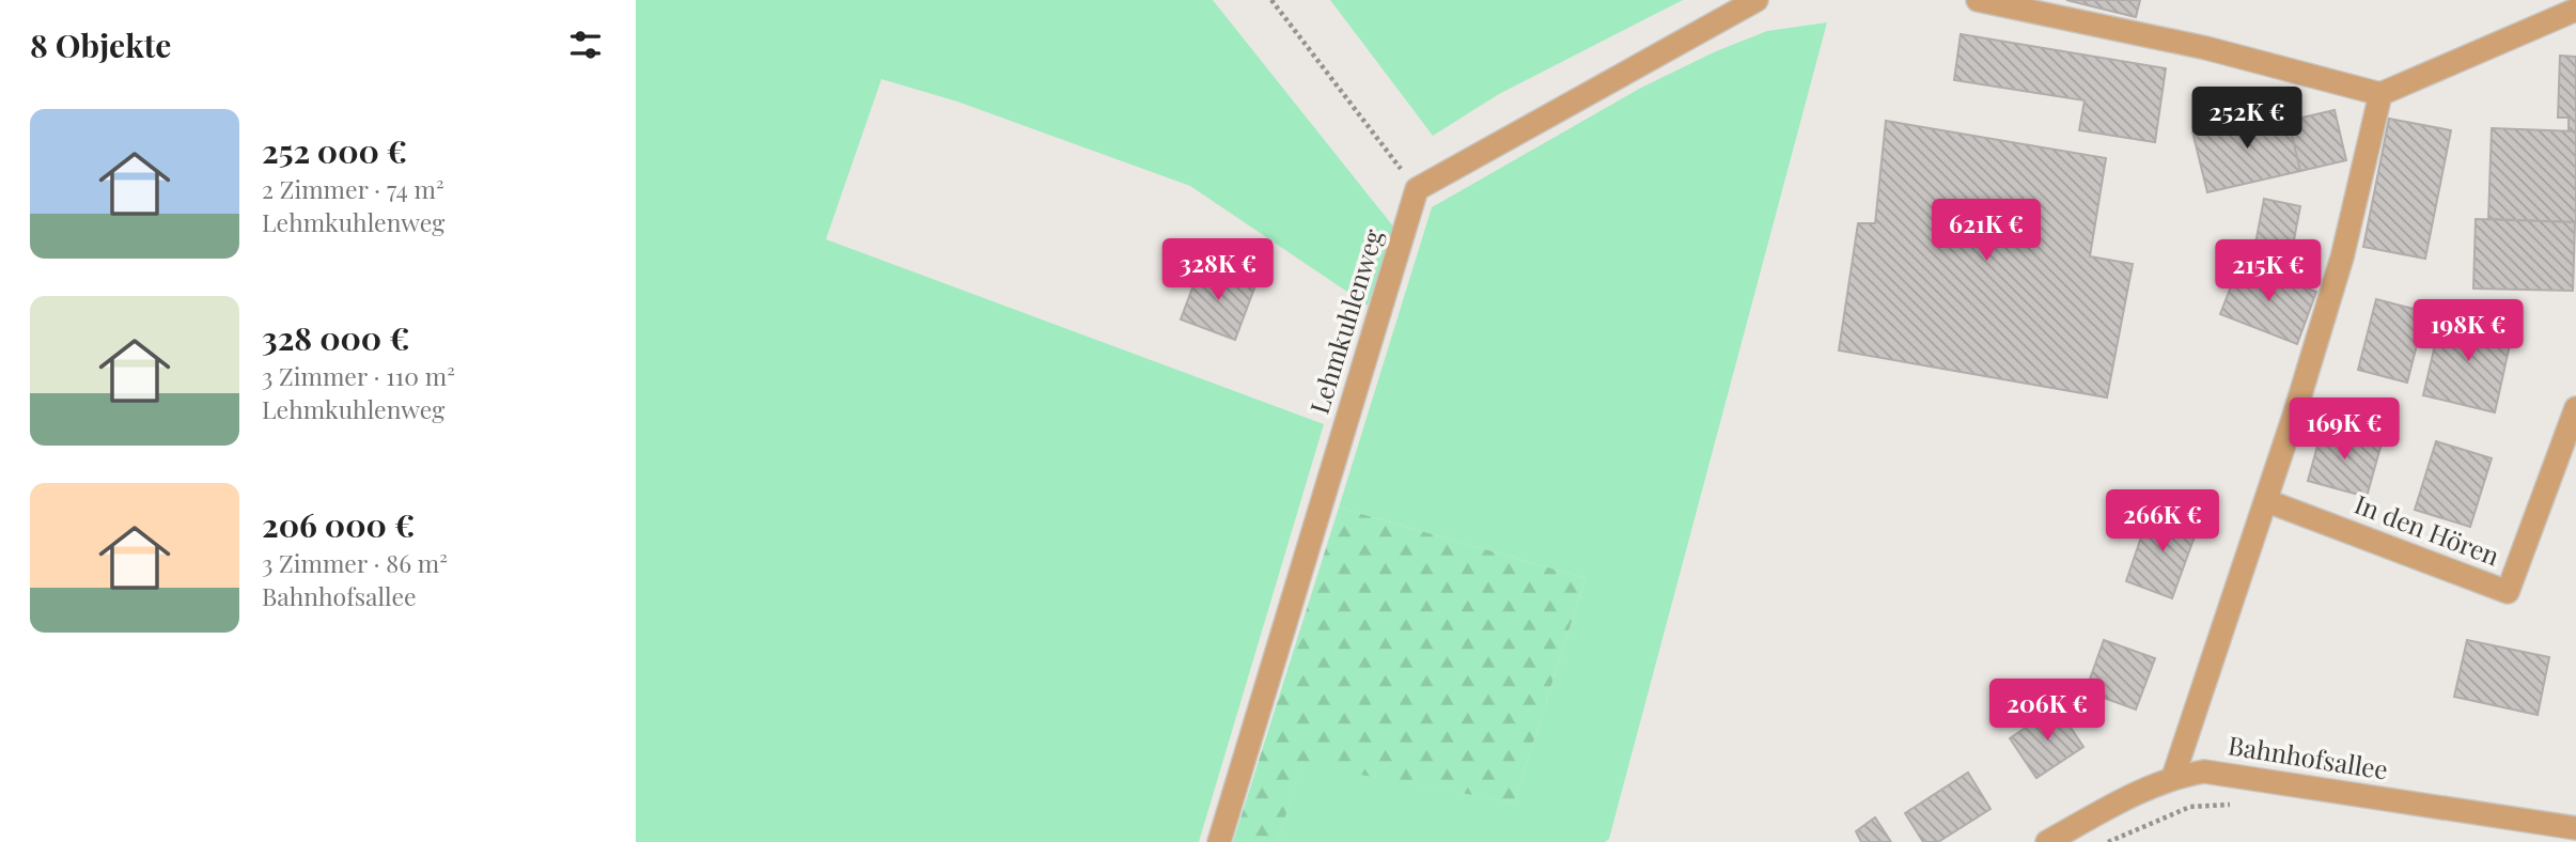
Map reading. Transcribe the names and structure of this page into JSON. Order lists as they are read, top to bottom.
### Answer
{
  "streets": {
    "street": ["Lehmkuhlenweg", "In den Hören", "Bahnhofsallee"]
  },
  "page": {
    "heading": "8 Objekte",
    "price": [
      "252K €",
      "621K €",
      "328K €",
      "215K €",
      "198K €",
      "169K €",
      "266K €",
      "206K €"
    ],
    "list": [
      {
        "name": "252 000 €",
        "note": "2 Zimmer · 74 m² · Lehmkuhlenweg"
      },
      {
        "name": "328 000 €",
        "note": "3 Zimmer · 110 m² · Lehmkuhlenweg"
      },
      {
        "name": "206 000 €",
        "note": "3 Zimmer · 86 m² · Bahnhofsallee"
      }
    ]
  }
}
